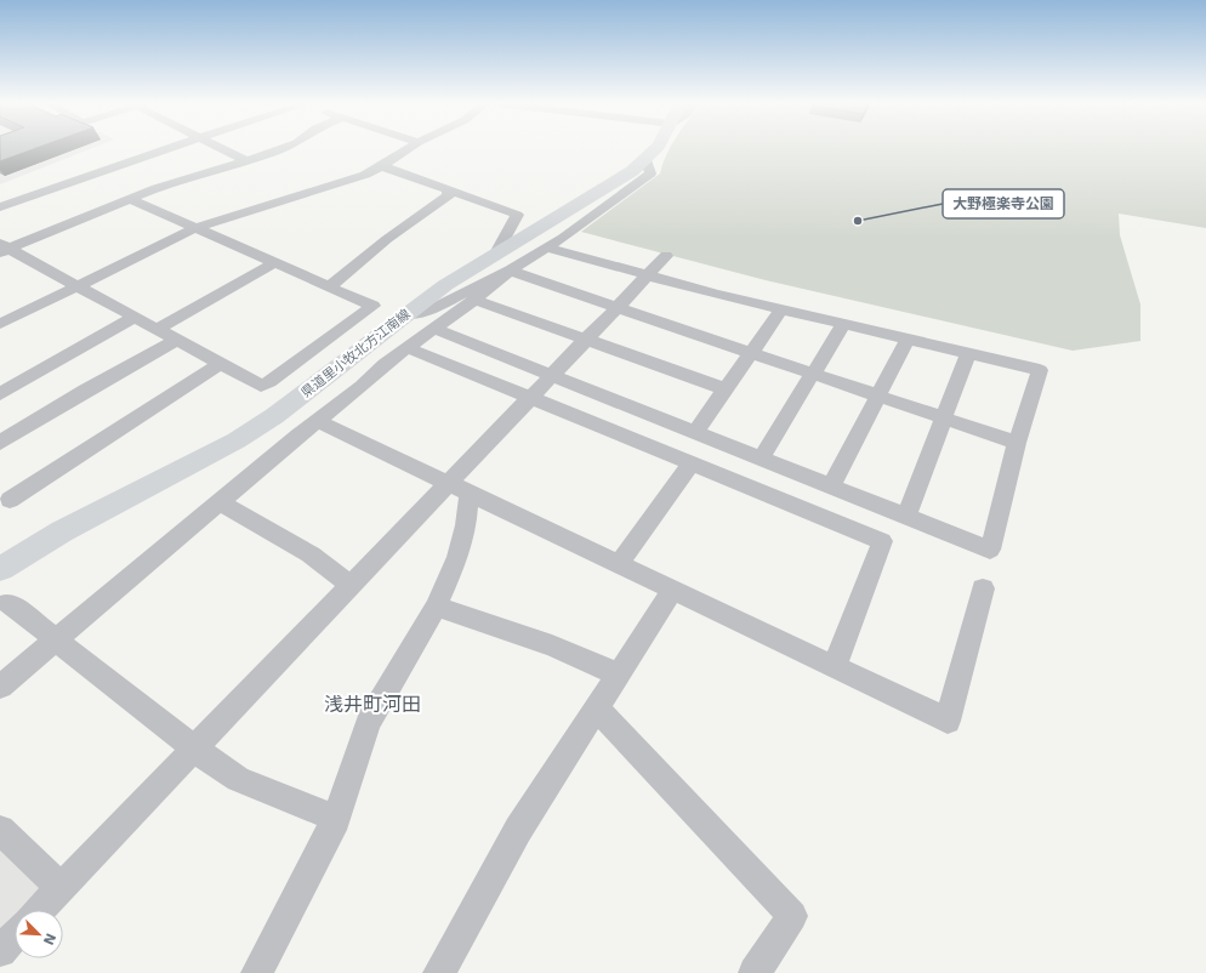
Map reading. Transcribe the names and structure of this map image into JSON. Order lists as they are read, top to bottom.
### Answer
{
  "streets": {
    "main road": ["県道里小牧北方江南線"]
  },
  "districts": ["浅井町河田"],
  "places": ["大野極楽寺公園"],
  "north": "bottom right"
}
